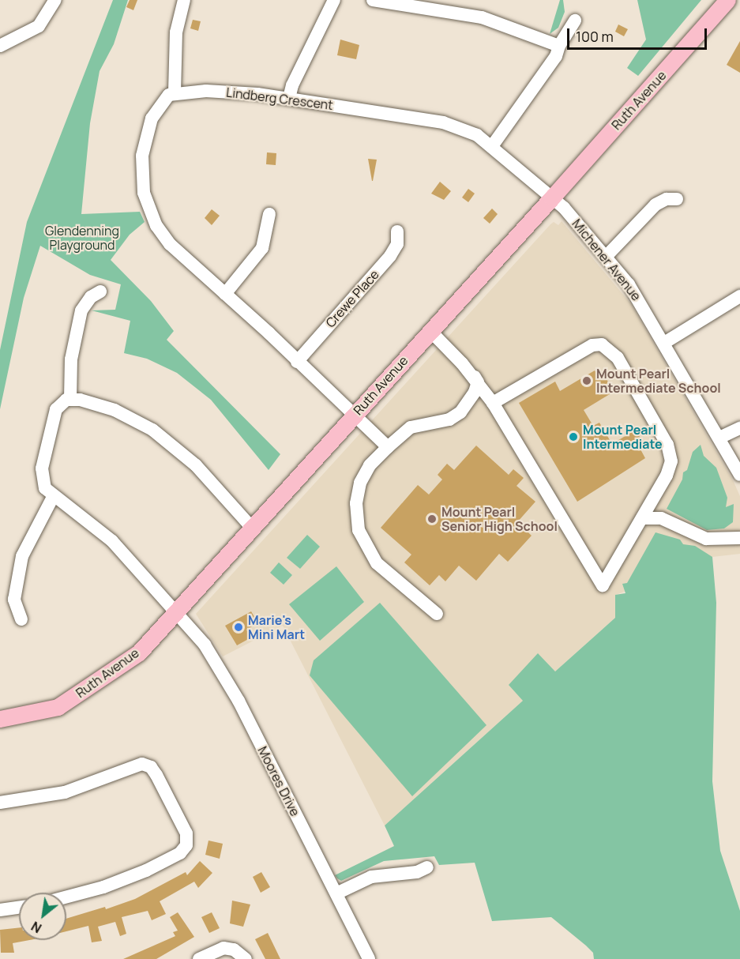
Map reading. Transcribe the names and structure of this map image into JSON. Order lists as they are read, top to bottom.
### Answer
{
  "streets": {
    "main road": ["Ruth Avenue"],
    "street": [
      "Lindberg Crescent",
      "Michener Avenue",
      "Crewe Place",
      "Moores Drive"
    ]
  },
  "crossings": [
    ["Lindberg Crescent", "Ruth Avenue"],
    ["Lindberg Crescent", "Michener Avenue"],
    ["Ruth Avenue", "Michener Avenue"],
    ["Ruth Avenue", "Moores Drive"]
  ],
  "parks": ["Glendenning Playground"],
  "places": [
    "Mount Pearl Intermediate School",
    "Mount Pearl Intermediate",
    "Mount Pearl Senior High School",
    "Marie's Mini Mart"
  ],
  "scale_bar": "100 m",
  "north": "bottom left"
}
